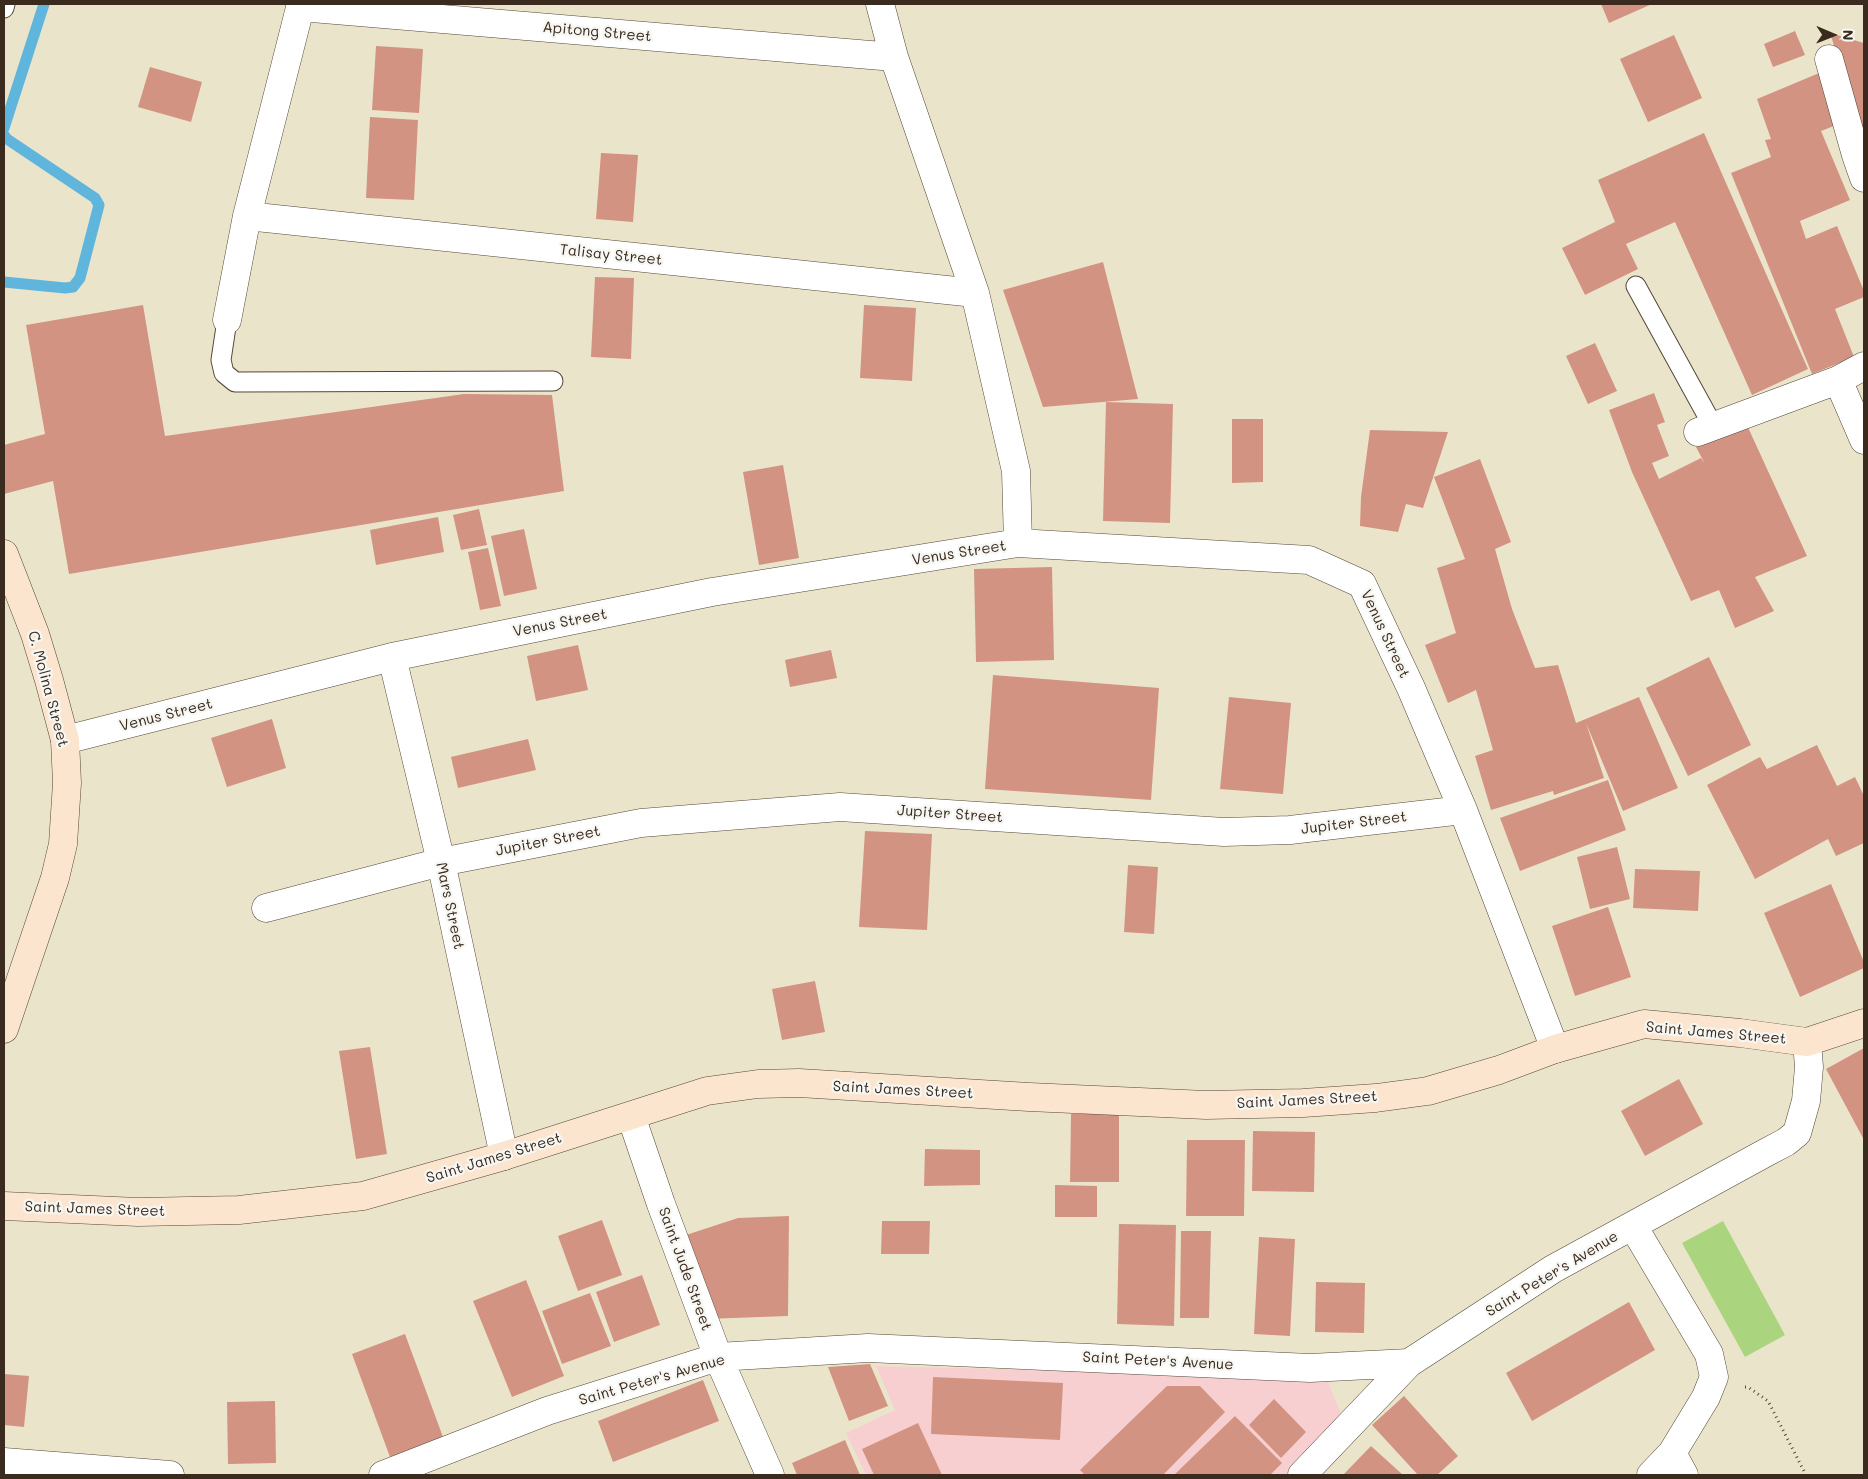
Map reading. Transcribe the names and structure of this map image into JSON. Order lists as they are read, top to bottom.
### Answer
{
  "streets": {
    "street": [
      "Apitong Street",
      "Talisay Street",
      "Venus Street",
      "C. Molina Street",
      "Jupiter Street",
      "Mars Street",
      "Saint James Street",
      "Saint Jude Street",
      "Saint Peter's Avenue"
    ]
  },
  "crossings": [
    ["Venus Street", "C. Molina Street"],
    ["Venus Street", "Jupiter Street"],
    ["Venus Street", "Mars Street"],
    ["Venus Street", "Saint James Street"],
    ["Jupiter Street", "Mars Street"],
    ["Mars Street", "Saint James Street"],
    ["Saint James Street", "Saint Jude Street"],
    ["Saint James Street", "Saint Peter's Avenue"],
    ["Saint Jude Street", "Saint Peter's Avenue"]
  ],
  "north": "right"
}
